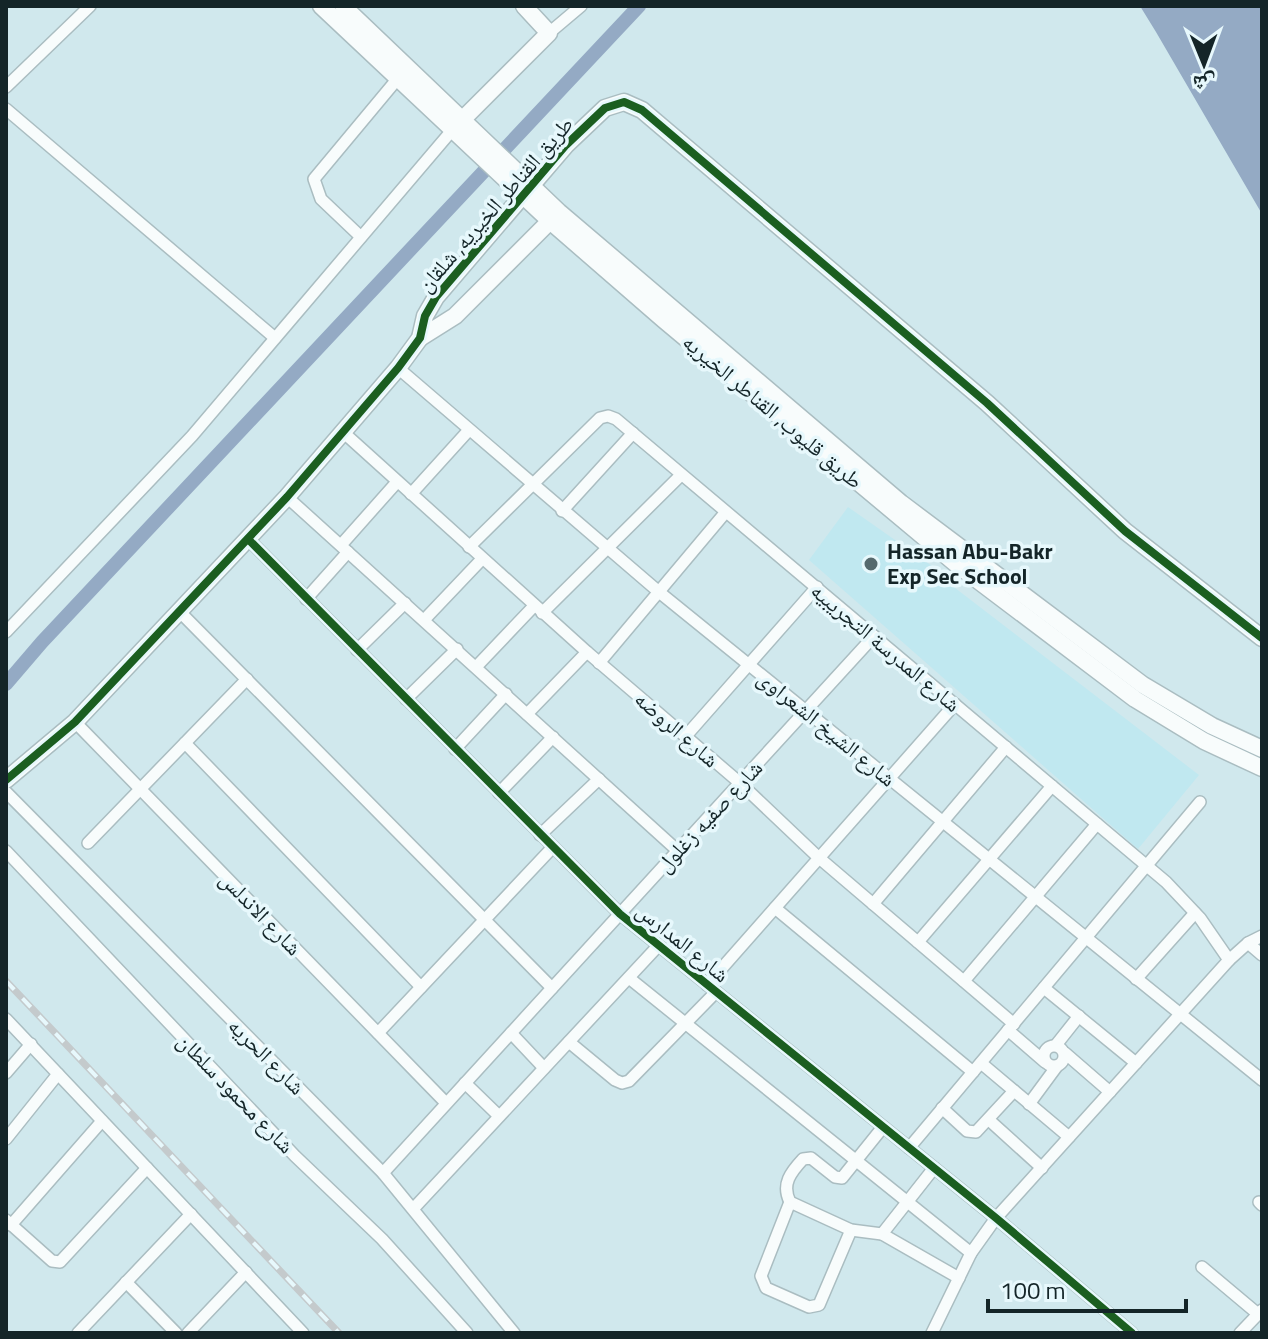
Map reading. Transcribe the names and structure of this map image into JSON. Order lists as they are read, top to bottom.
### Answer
{
  "streets": {
    "street": [
      "طريق القناطر الخيريه, شلقان",
      "طريق قليوب, القناطر الخيريه",
      "شارع المدرسة التجريبيه",
      "شارع الشيخ الشعراوى",
      "شارع الروضه",
      "شارع صفيه زغلول",
      "شارع الاندلس",
      "شارع المدارس",
      "شارع الحريه",
      "شارع محمود سلطان"
    ]
  },
  "crossings": [
    ["طريق القناطر الخيريه, شلقان", "طريق قليوب, القناطر الخيريه"],
    ["طريق القناطر الخيريه, شلقان", "شارع الشيخ الشعراوى"],
    ["طريق القناطر الخيريه, شلقان", "شارع الروضه"],
    ["طريق القناطر الخيريه, شلقان", "شارع الاندلس"],
    ["طريق القناطر الخيريه, شلقان", "شارع المدارس"],
    ["شارع المدرسة التجريبيه", "شارع الشيخ الشعراوى"],
    ["شارع المدرسة التجريبيه", "شارع صفيه زغلول"],
    ["شارع الشيخ الشعراوى", "شارع صفيه زغلول"],
    ["شارع الروضه", "شارع صفيه زغلول"],
    ["شارع صفيه زغلول", "شارع الاندلس"],
    ["شارع صفيه زغلول", "شارع المدارس"],
    ["شارع صفيه زغلول", "شارع الحريه"]
  ],
  "places": ["Hassan Abu-Bakr Exp Sec School"],
  "scale_bar": "100 m",
  "north": "bottom"
}
